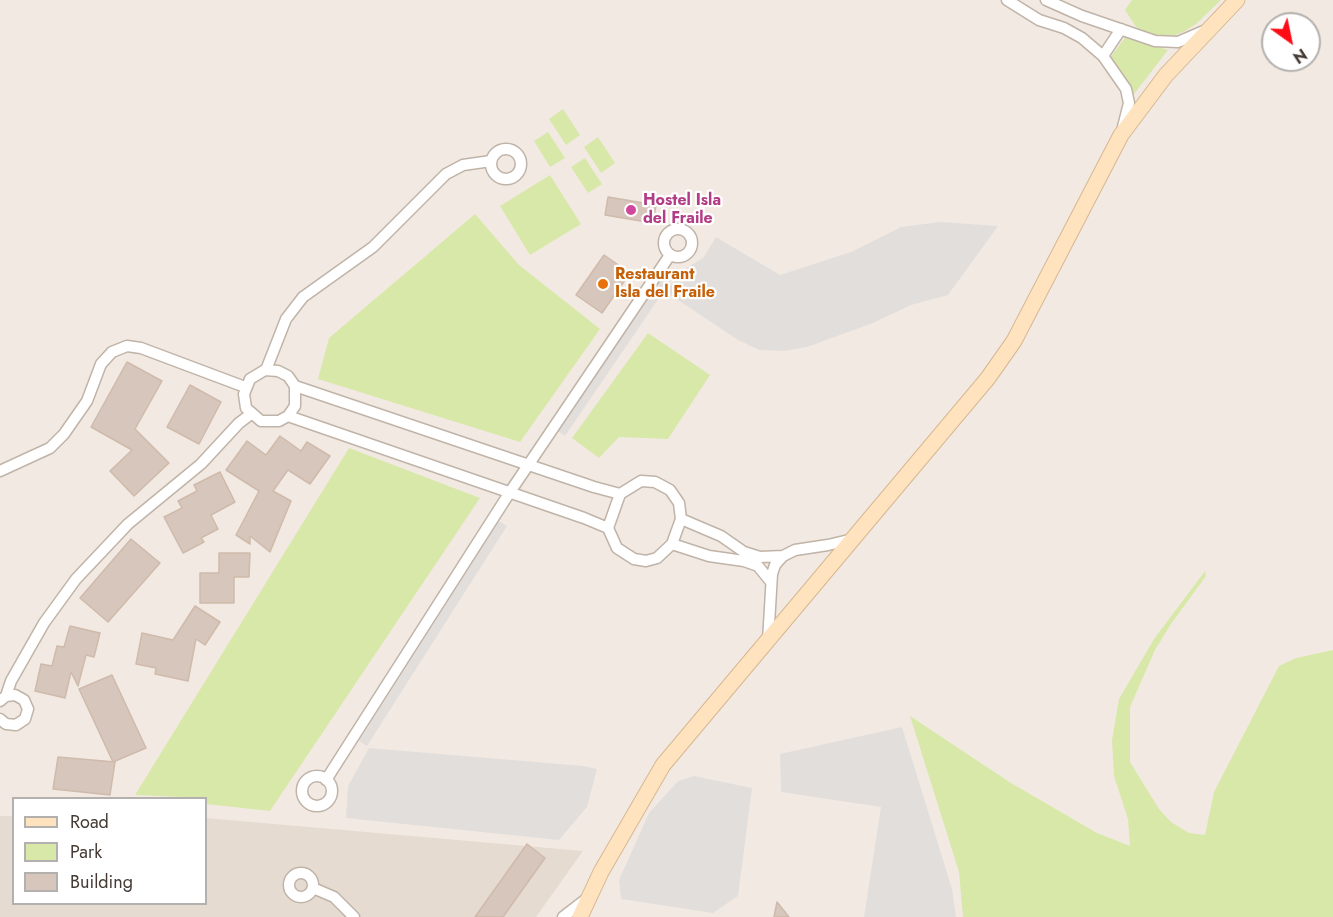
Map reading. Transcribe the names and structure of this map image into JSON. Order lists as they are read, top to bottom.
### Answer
{
  "places": ["Hostel Isla del Fraile", "Restaurant Isla del Fraile"],
  "legend": ["Road", "Park", "Building"],
  "north": "bottom right"
}
